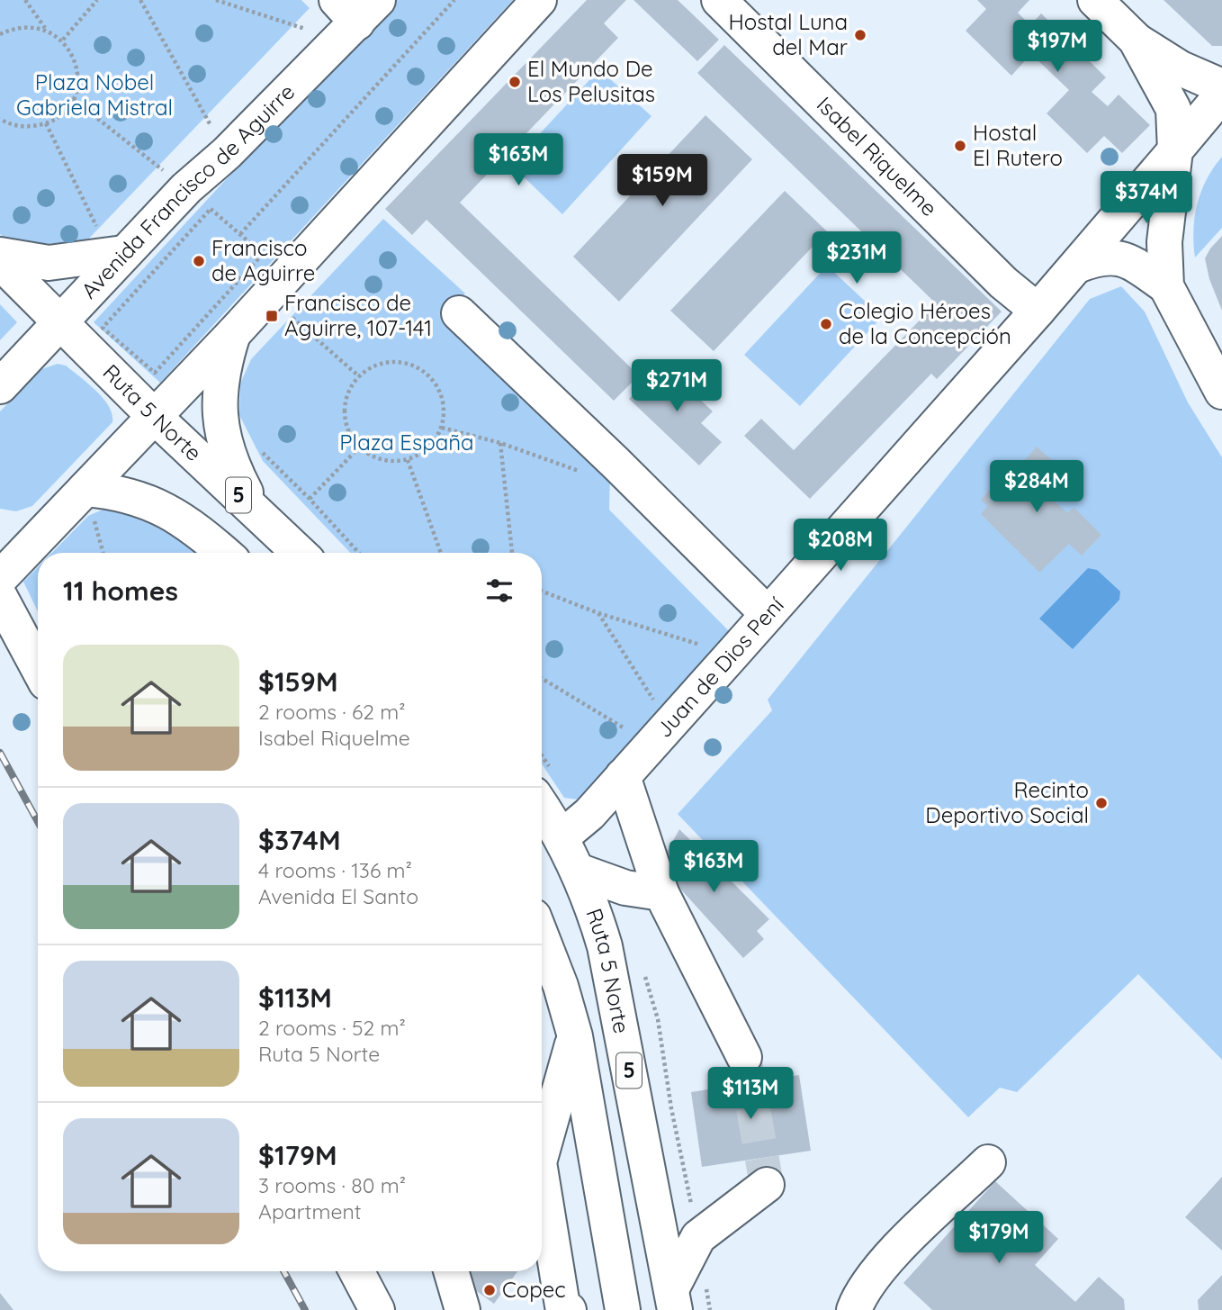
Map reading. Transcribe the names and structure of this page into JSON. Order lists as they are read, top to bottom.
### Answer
{
  "streets": {
    "main road": [
      "Isabel Riquelme",
      "Avenida Francisco de Aguirre",
      "Ruta 5 Norte",
      "5",
      "Juan de Dios Pení"
    ]
  },
  "crossings": [
    ["Isabel Riquelme", "Juan de Dios Pení"],
    ["Avenida Francisco de Aguirre", "Ruta 5 Norte"],
    ["Ruta 5 Norte", "Juan de Dios Pení"]
  ],
  "parks": ["Plaza Nobel Gabriela Mistral", "Plaza España"],
  "places": {
    "other": [
      "Hostal Luna del Mar",
      "El Mundo De Los Pelusitas",
      "Hostal El Rutero",
      "Francisco de Aguirre",
      "Colegio Héroes de la Concepción",
      "Recinto Deportivo Social",
      "Copec"
    ],
    "transit": ["Francisco de Aguirre, 107-141"]
  },
  "page": {
    "price": [
      "$197M",
      "$163M",
      "$159M",
      "$374M",
      "$231M",
      "$271M",
      "$284M",
      "$208M",
      "$163M",
      "$113M",
      "$179M"
    ],
    "heading": "11 homes",
    "list": [
      {
        "name": "$159M",
        "note": "2 rooms · 62 m² · Isabel Riquelme"
      },
      {
        "name": "$374M",
        "note": "4 rooms · 136 m² · Avenida El Santo"
      },
      {
        "name": "$113M",
        "note": "2 rooms · 52 m² · Ruta 5 Norte"
      },
      {
        "name": "$179M",
        "note": "3 rooms · 80 m² · Apartment"
      }
    ]
  }
}
